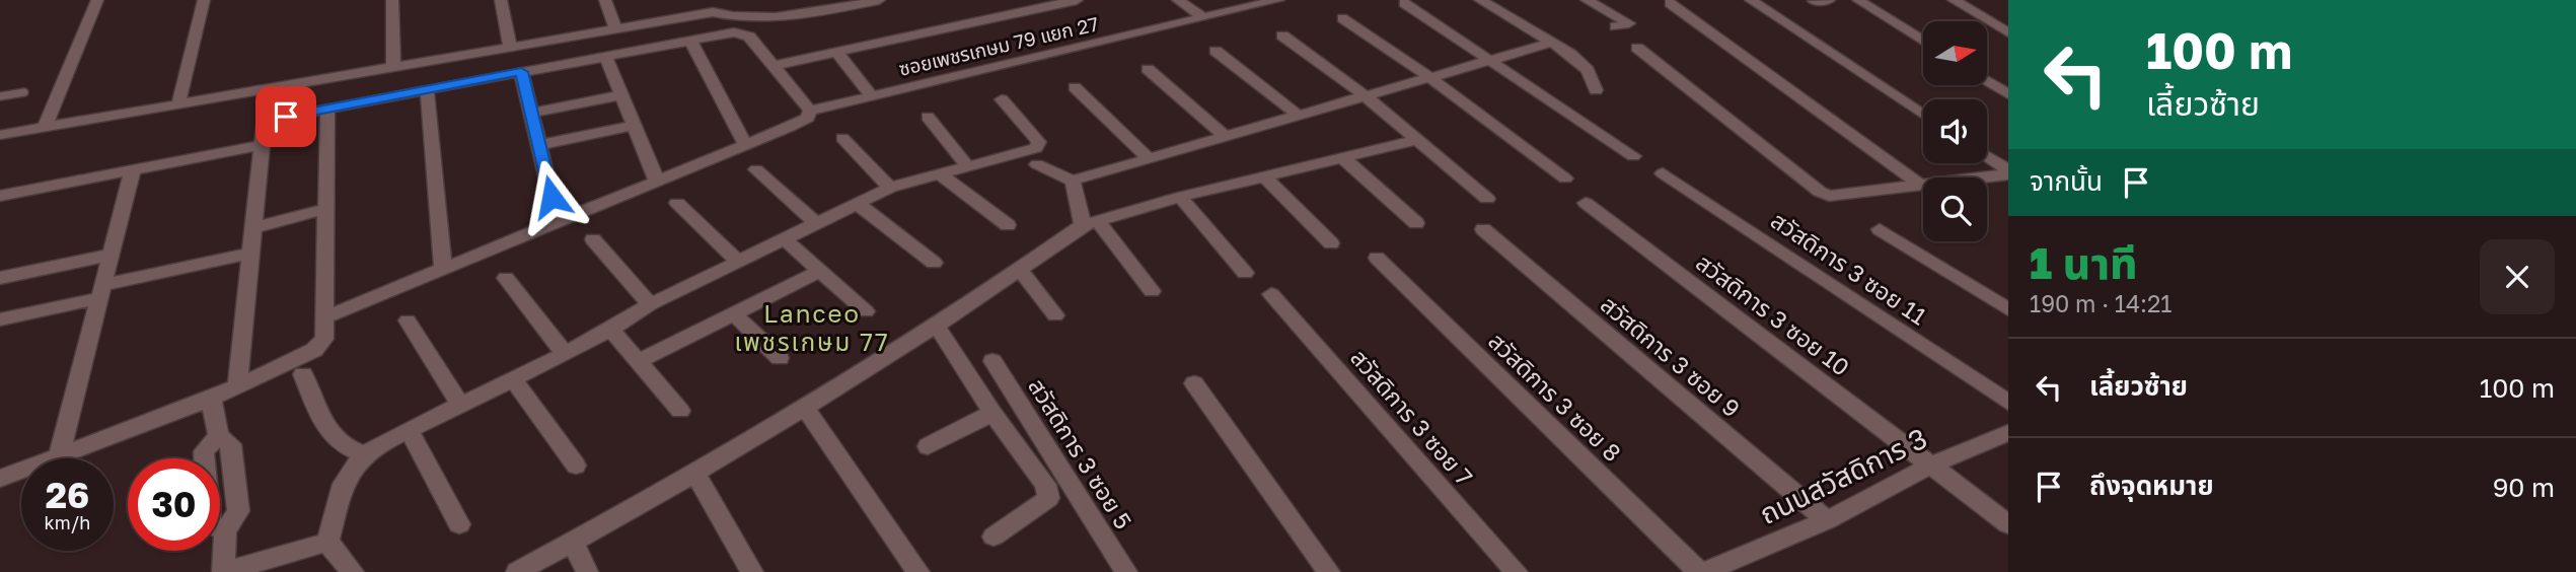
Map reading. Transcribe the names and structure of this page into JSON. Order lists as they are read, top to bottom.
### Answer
{
  "streets": {
    "street": [
      "ซอยเพชรเกษม 79 แยก 27",
      "สวัสดิการ 3 ซอย 11",
      "สวัสดิการ 3 ซอย 10",
      "สวัสดิการ 3 ซอย 9",
      "สวัสดิการ 3 ซอย 8",
      "สวัสดิการ 3 ซอย 7",
      "สวัสดิการ 3 ซอย 5",
      "ถนนสวัสดิการ 3"
    ]
  },
  "crossings": [
    ["สวัสดิการ 3 ซอย 10", "ถนนสวัสดิการ 3"],
    ["สวัสดิการ 3 ซอย 9", "ถนนสวัสดิการ 3"],
    ["สวัสดิการ 3 ซอย 8", "ถนนสวัสดิการ 3"]
  ],
  "districts": ["Lanceo เพชรเกษม 77"],
  "north": "right",
  "page": {
    "turn": ["100 m", "เลี้ยวซ้าย"],
    "then": "จากนั้น",
    "heading": ["1 นาที", "190 m · 14:21"],
    "list": [
      {
        "name": "เลี้ยวซ้าย",
        "value": "100 m"
      },
      {
        "name": "ถึงจุดหมาย",
        "value": "90 m"
      }
    ],
    "speed": "26 km/h",
    "limit": "30"
  }
}
